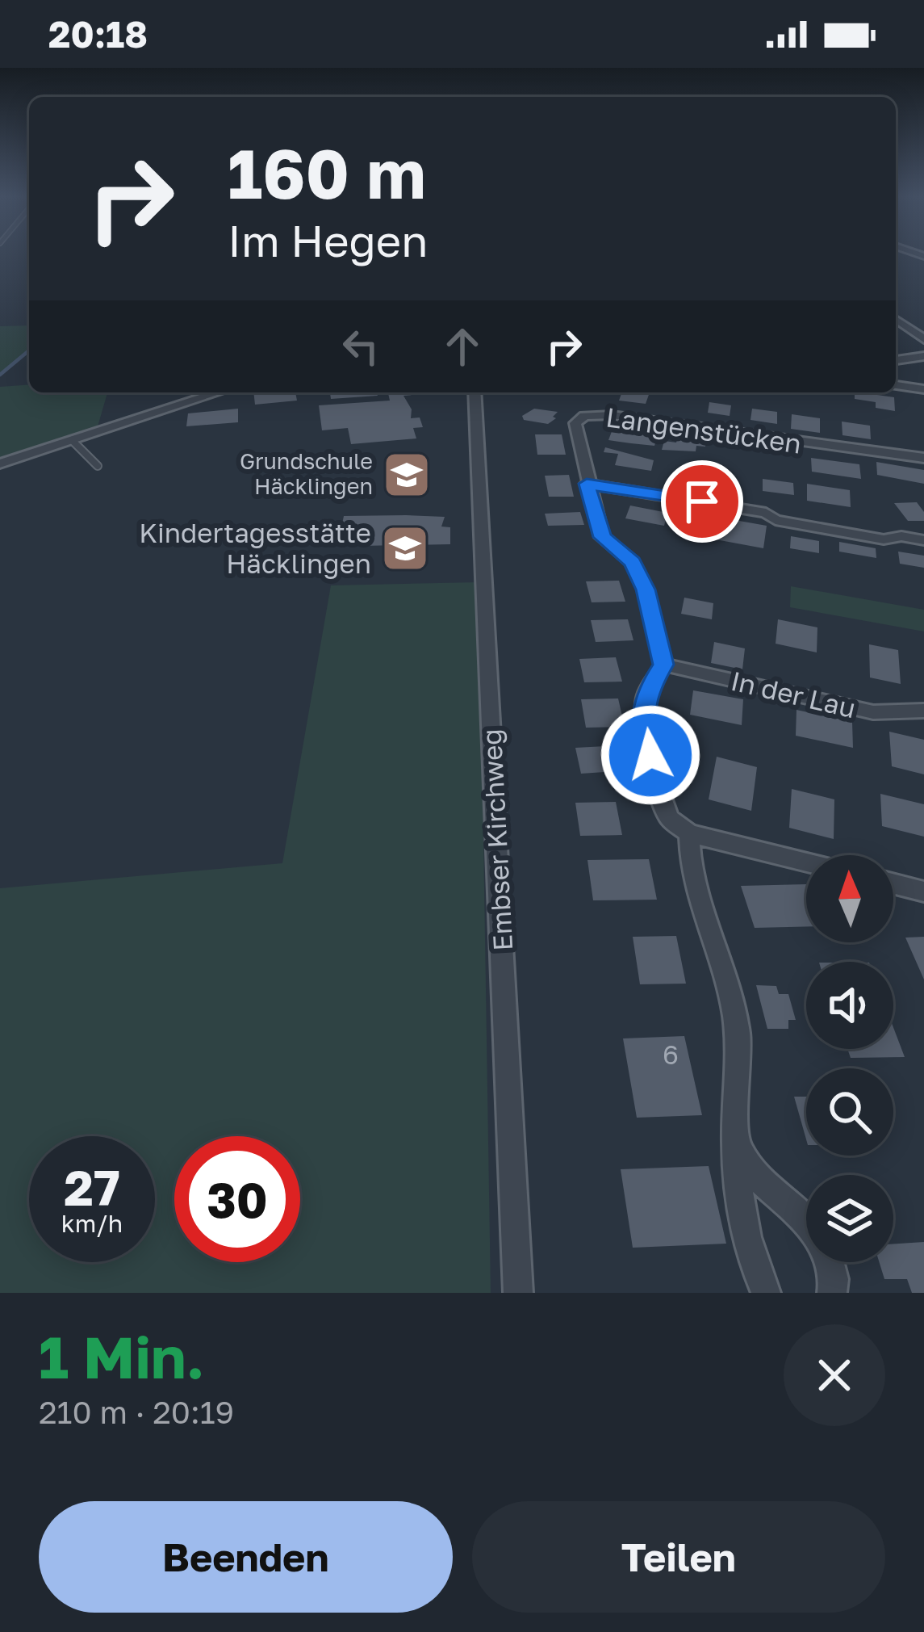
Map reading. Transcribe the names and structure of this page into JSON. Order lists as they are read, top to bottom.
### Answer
{
  "streets": {
    "street": ["Langenstücken", "In der Lau", "Embser Kirchweg"]
  },
  "crossings": [
    ["Langenstücken", "In der Lau"]
  ],
  "places": {
    "school or university": ["Grundschule Häcklingen", "Kindertagesstätte Häcklingen"]
  },
  "house_numbers": ["6"],
  "north": "top",
  "page": {
    "status": "20:18",
    "turn": ["160 m", "Im Hegen"],
    "speed": "27 km/h",
    "limit": "30",
    "heading": ["1 Min.", "210 m · 20:19"],
    "buttons": ["Beenden", "Teilen"]
  }
}
